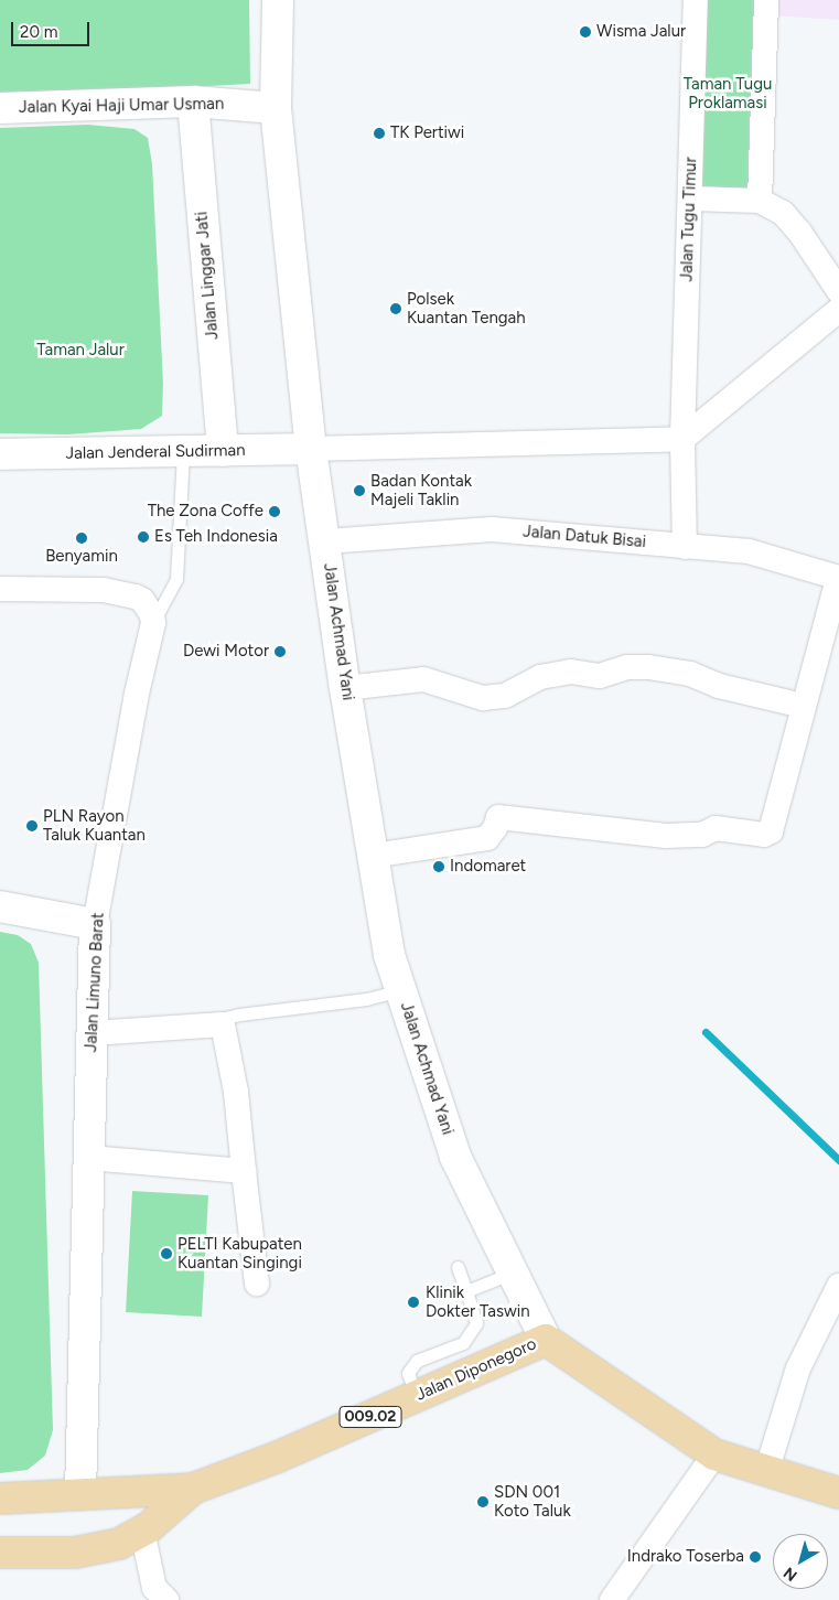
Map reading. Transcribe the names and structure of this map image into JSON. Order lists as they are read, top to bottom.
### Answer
{
  "streets": {
    "main road": ["Jalan Achmad Yani", "Jalan Diponegoro", "009.02"],
    "street": [
      "Jalan Kyai Haji Umar Usman",
      "Jalan Tugu Timur",
      "Jalan Linggar Jati",
      "Jalan Jenderal Sudirman",
      "Jalan Datuk Bisai",
      "Jalan Limuno Barat"
    ]
  },
  "crossings": [
    ["Jalan Kyai Haji Umar Usman", "Jalan Linggar Jati"],
    ["Jalan Tugu Timur", "Jalan Datuk Bisai"],
    ["Jalan Linggar Jati", "Jalan Jenderal Sudirman"],
    ["Jalan Jenderal Sudirman", "Jalan Achmad Yani"],
    ["Jalan Jenderal Sudirman", "Jalan Limuno Barat"],
    ["Jalan Datuk Bisai", "Jalan Achmad Yani"],
    ["Jalan Achmad Yani", "Jalan Diponegoro"],
    ["Jalan Limuno Barat", "Jalan Diponegoro"]
  ],
  "parks": ["Taman Tugu Proklamasi", "Taman Jalur"],
  "places": [
    "Wisma Jalur",
    "TK Pertiwi",
    "Polsek Kuantan Tengah",
    "Badan Kontak Majeli Taklin",
    "The Zona Coffe",
    "Es Teh Indonesia",
    "Benyamin",
    "Dewi Motor",
    "PLN Rayon Taluk Kuantan",
    "Indomaret",
    "PELTI Kabupaten Kuantan Singingi",
    "Klinik Dokter Taswin",
    "SDN 001 Koto Taluk",
    "Indrako Toserba"
  ],
  "scale_bar": "20 m",
  "north": "bottom left"
}
